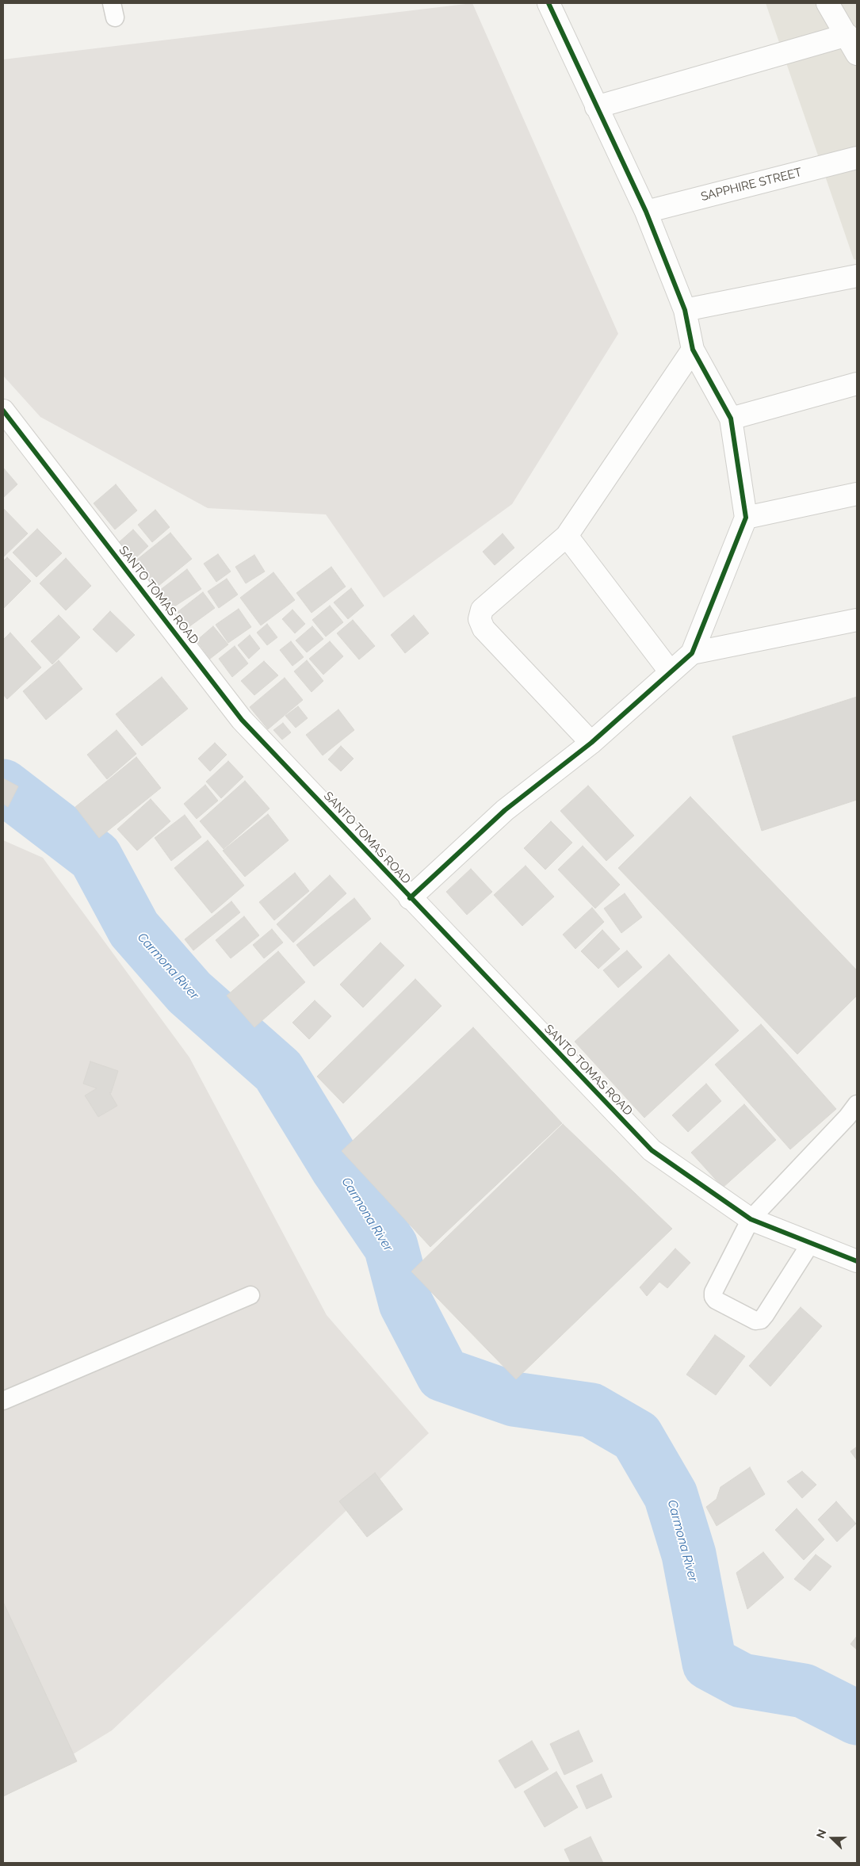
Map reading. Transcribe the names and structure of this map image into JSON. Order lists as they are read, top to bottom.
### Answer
{
  "streets": {
    "street": ["SAPPHIRE STREET", "SANTO TOMAS ROAD"]
  },
  "water": ["Carmona River"],
  "north": "left"
}
